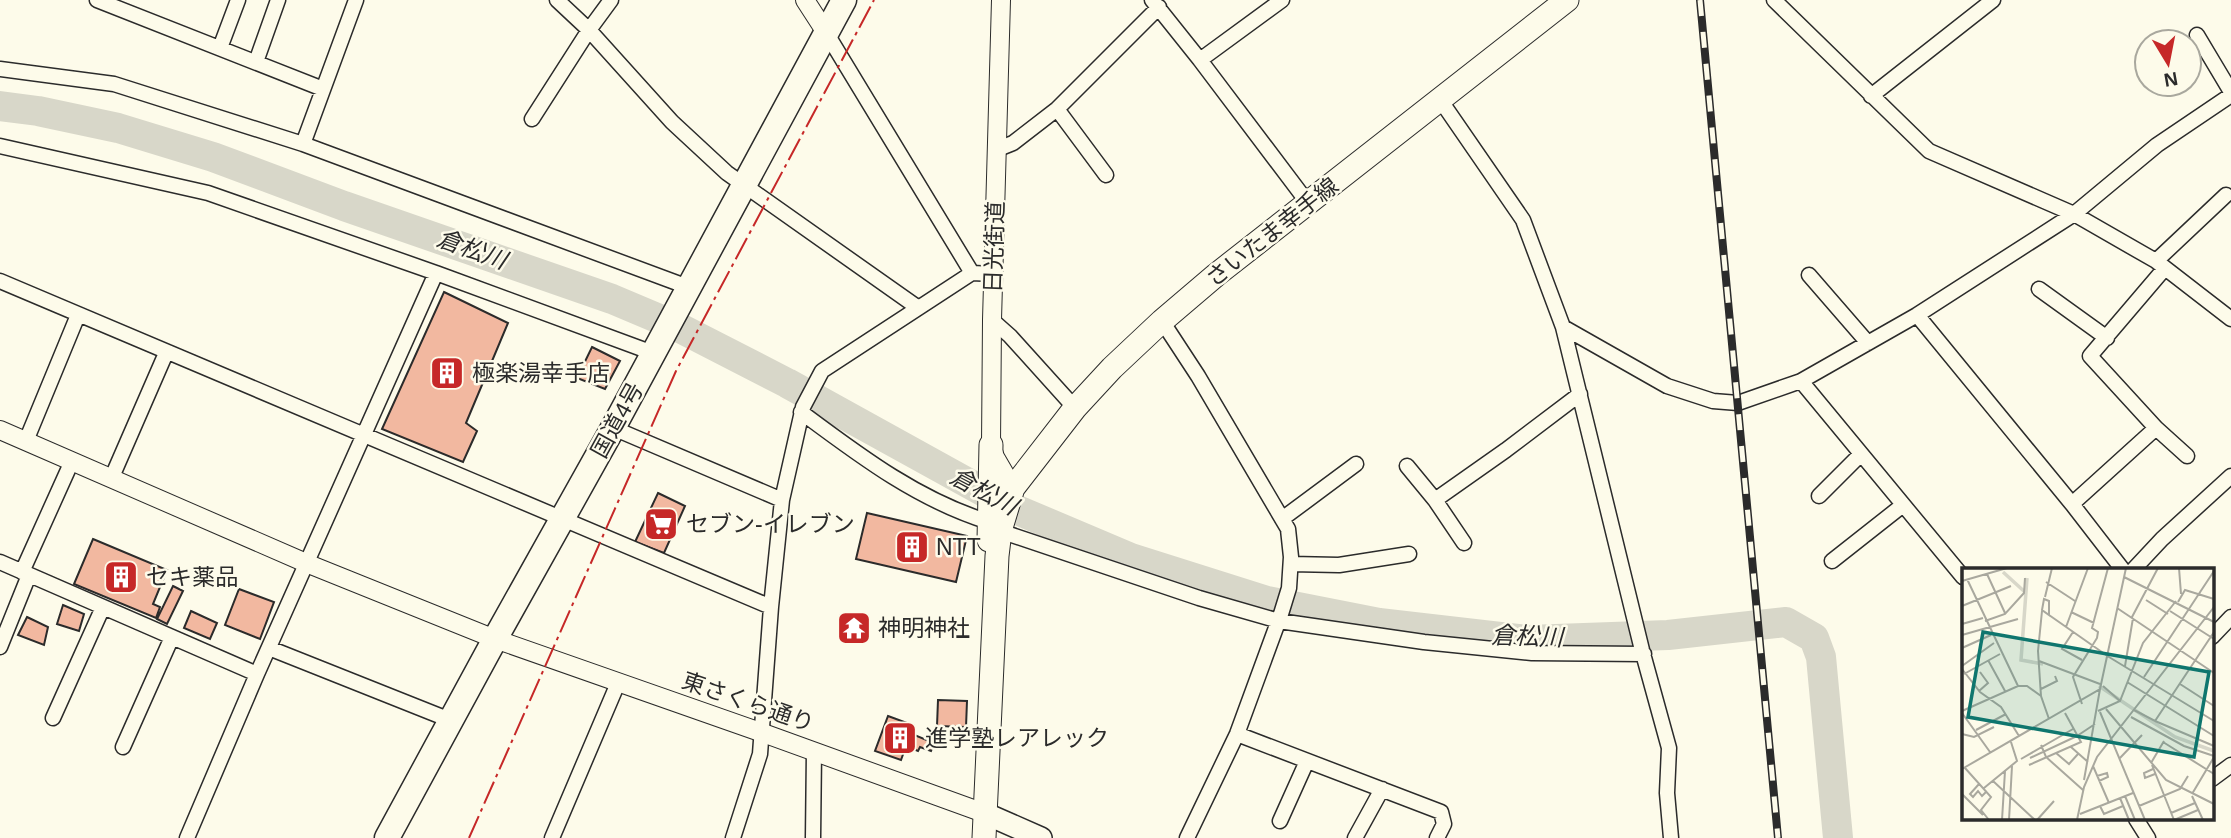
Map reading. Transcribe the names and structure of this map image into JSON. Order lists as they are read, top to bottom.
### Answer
{
  "streets": {
    "highway": ["国道4号"],
    "main road": ["さいたま幸手線"],
    "street": ["日光街道", "東さくら通り"]
  },
  "crossings": [
    ["国道4号", "東さくら通り"]
  ],
  "water": ["倉松川"],
  "places": {
    "building": [
      "極楽湯幸手店",
      "NTT",
      "セキ薬品",
      "進学塾レアレック"
    ],
    "supermarket": ["セブン-イレブン"],
    "temple": ["神明神社"]
  },
  "north": "bottom"
}
